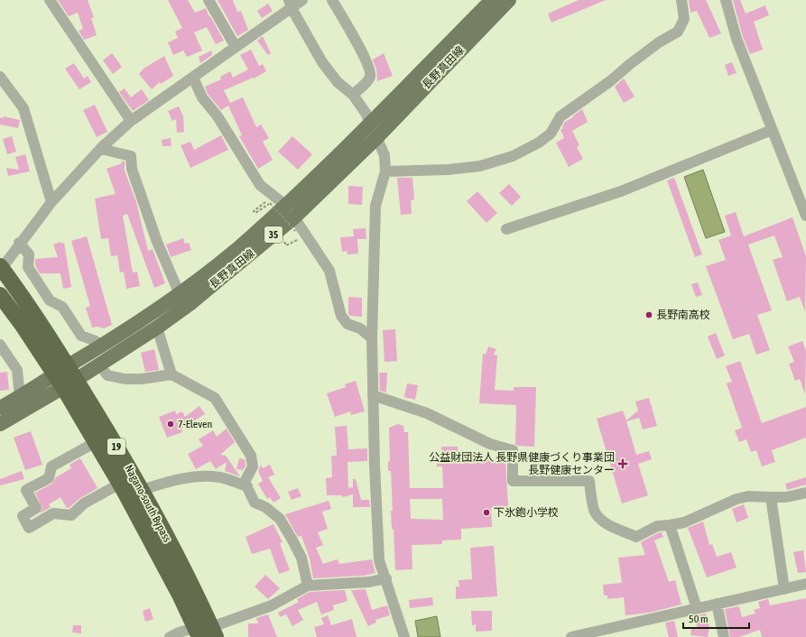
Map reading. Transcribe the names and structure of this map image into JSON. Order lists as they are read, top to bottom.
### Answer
{
  "streets": {
    "highway": ["19", "Nagano-south Bypass"],
    "main road": ["長野真田線", "35"]
  },
  "crossings": [
    ["長野真田線", "Nagano-south Bypass"]
  ],
  "places": {
    "other": ["長野南高校", "7-Eleven", "下氷鉋小学校"],
    "health": ["公益財団法人 長野県健康づくり事業団 長野健康センター"]
  },
  "scale_bar": "50 m"
}
